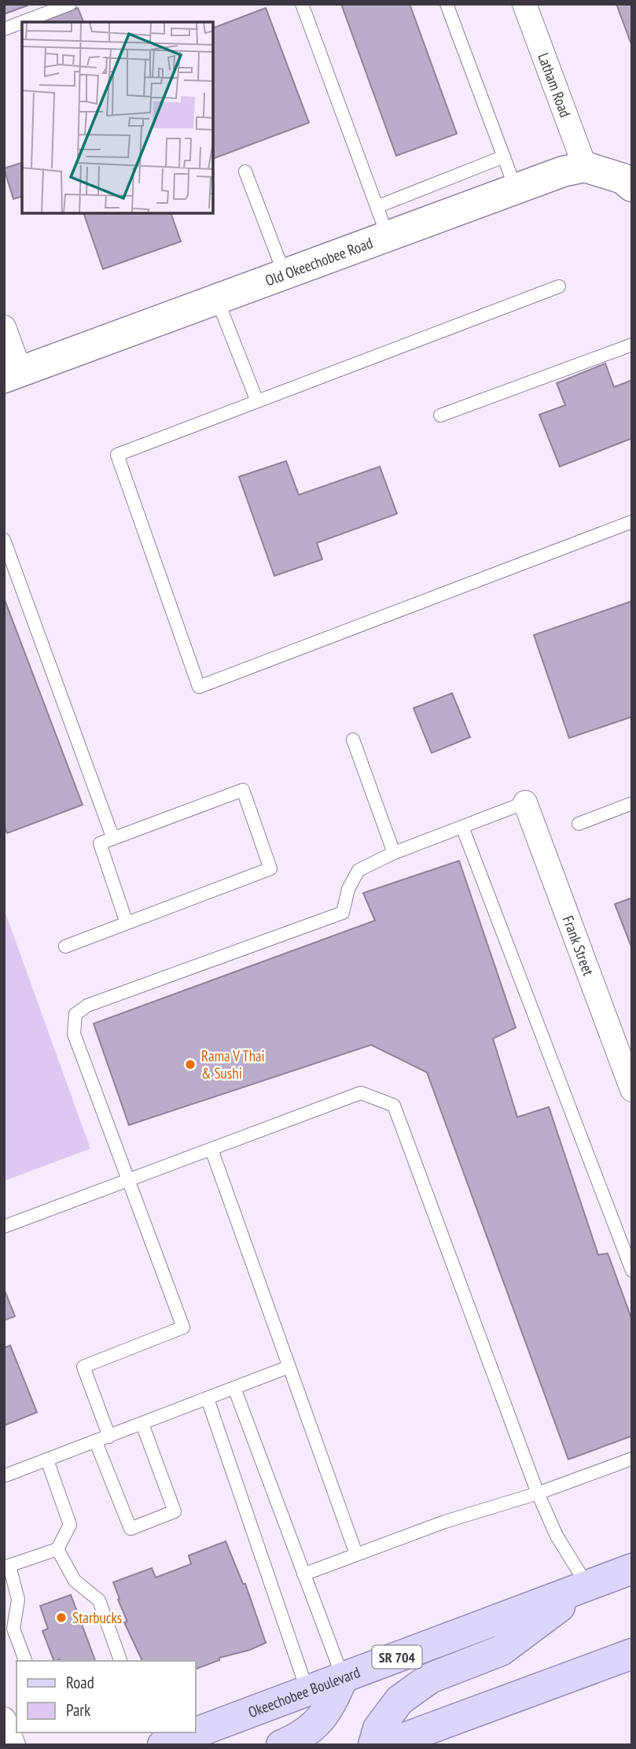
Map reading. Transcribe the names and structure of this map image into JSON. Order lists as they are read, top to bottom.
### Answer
{
  "streets": {
    "main road": ["SR 704", "Okeechobee Boulevard"],
    "street": ["Latham Road", "Old Okeechobee Road", "Frank Street"]
  },
  "crossings": [
    ["Latham Road", "Old Okeechobee Road"]
  ],
  "places": ["Rama V Thai & Sushi", "Starbucks"],
  "legend": ["Road", "Park"]
}
